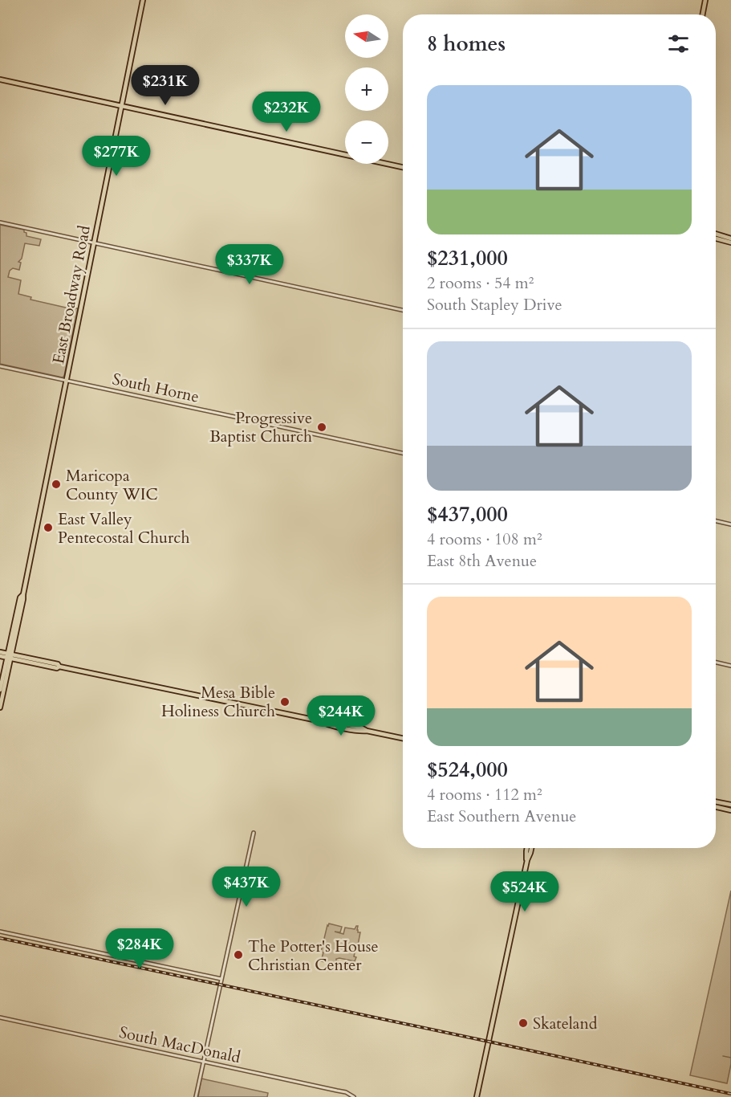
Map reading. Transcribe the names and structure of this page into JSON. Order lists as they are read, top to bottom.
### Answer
{
  "streets": {
    "main road": ["East Broadway Road"],
    "street": ["South Horne", "South MacDonald"]
  },
  "crossings": [
    ["East Broadway Road", "South Horne"]
  ],
  "places": [
    "Progressive Baptist Church",
    "Maricopa County WIC",
    "East Valley Pentecostal Church",
    "Mesa Bible Holiness Church",
    "The Potter's House Christian Center",
    "Skateland"
  ],
  "north": "left",
  "page": {
    "map_buttons": ["+", "−"],
    "heading": "8 homes",
    "price": [
      "$231K",
      "$232K",
      "$277K",
      "$337K",
      "$244K",
      "$437K",
      "$524K",
      "$284K"
    ],
    "list": [
      {
        "name": "$231,000",
        "note": "2 rooms · 54 m² · South Stapley Drive"
      },
      {
        "name": "$437,000",
        "note": "4 rooms · 108 m² · East 8th Avenue"
      },
      {
        "name": "$524,000",
        "note": "4 rooms · 112 m² · East Southern Avenue"
      }
    ]
  }
}
